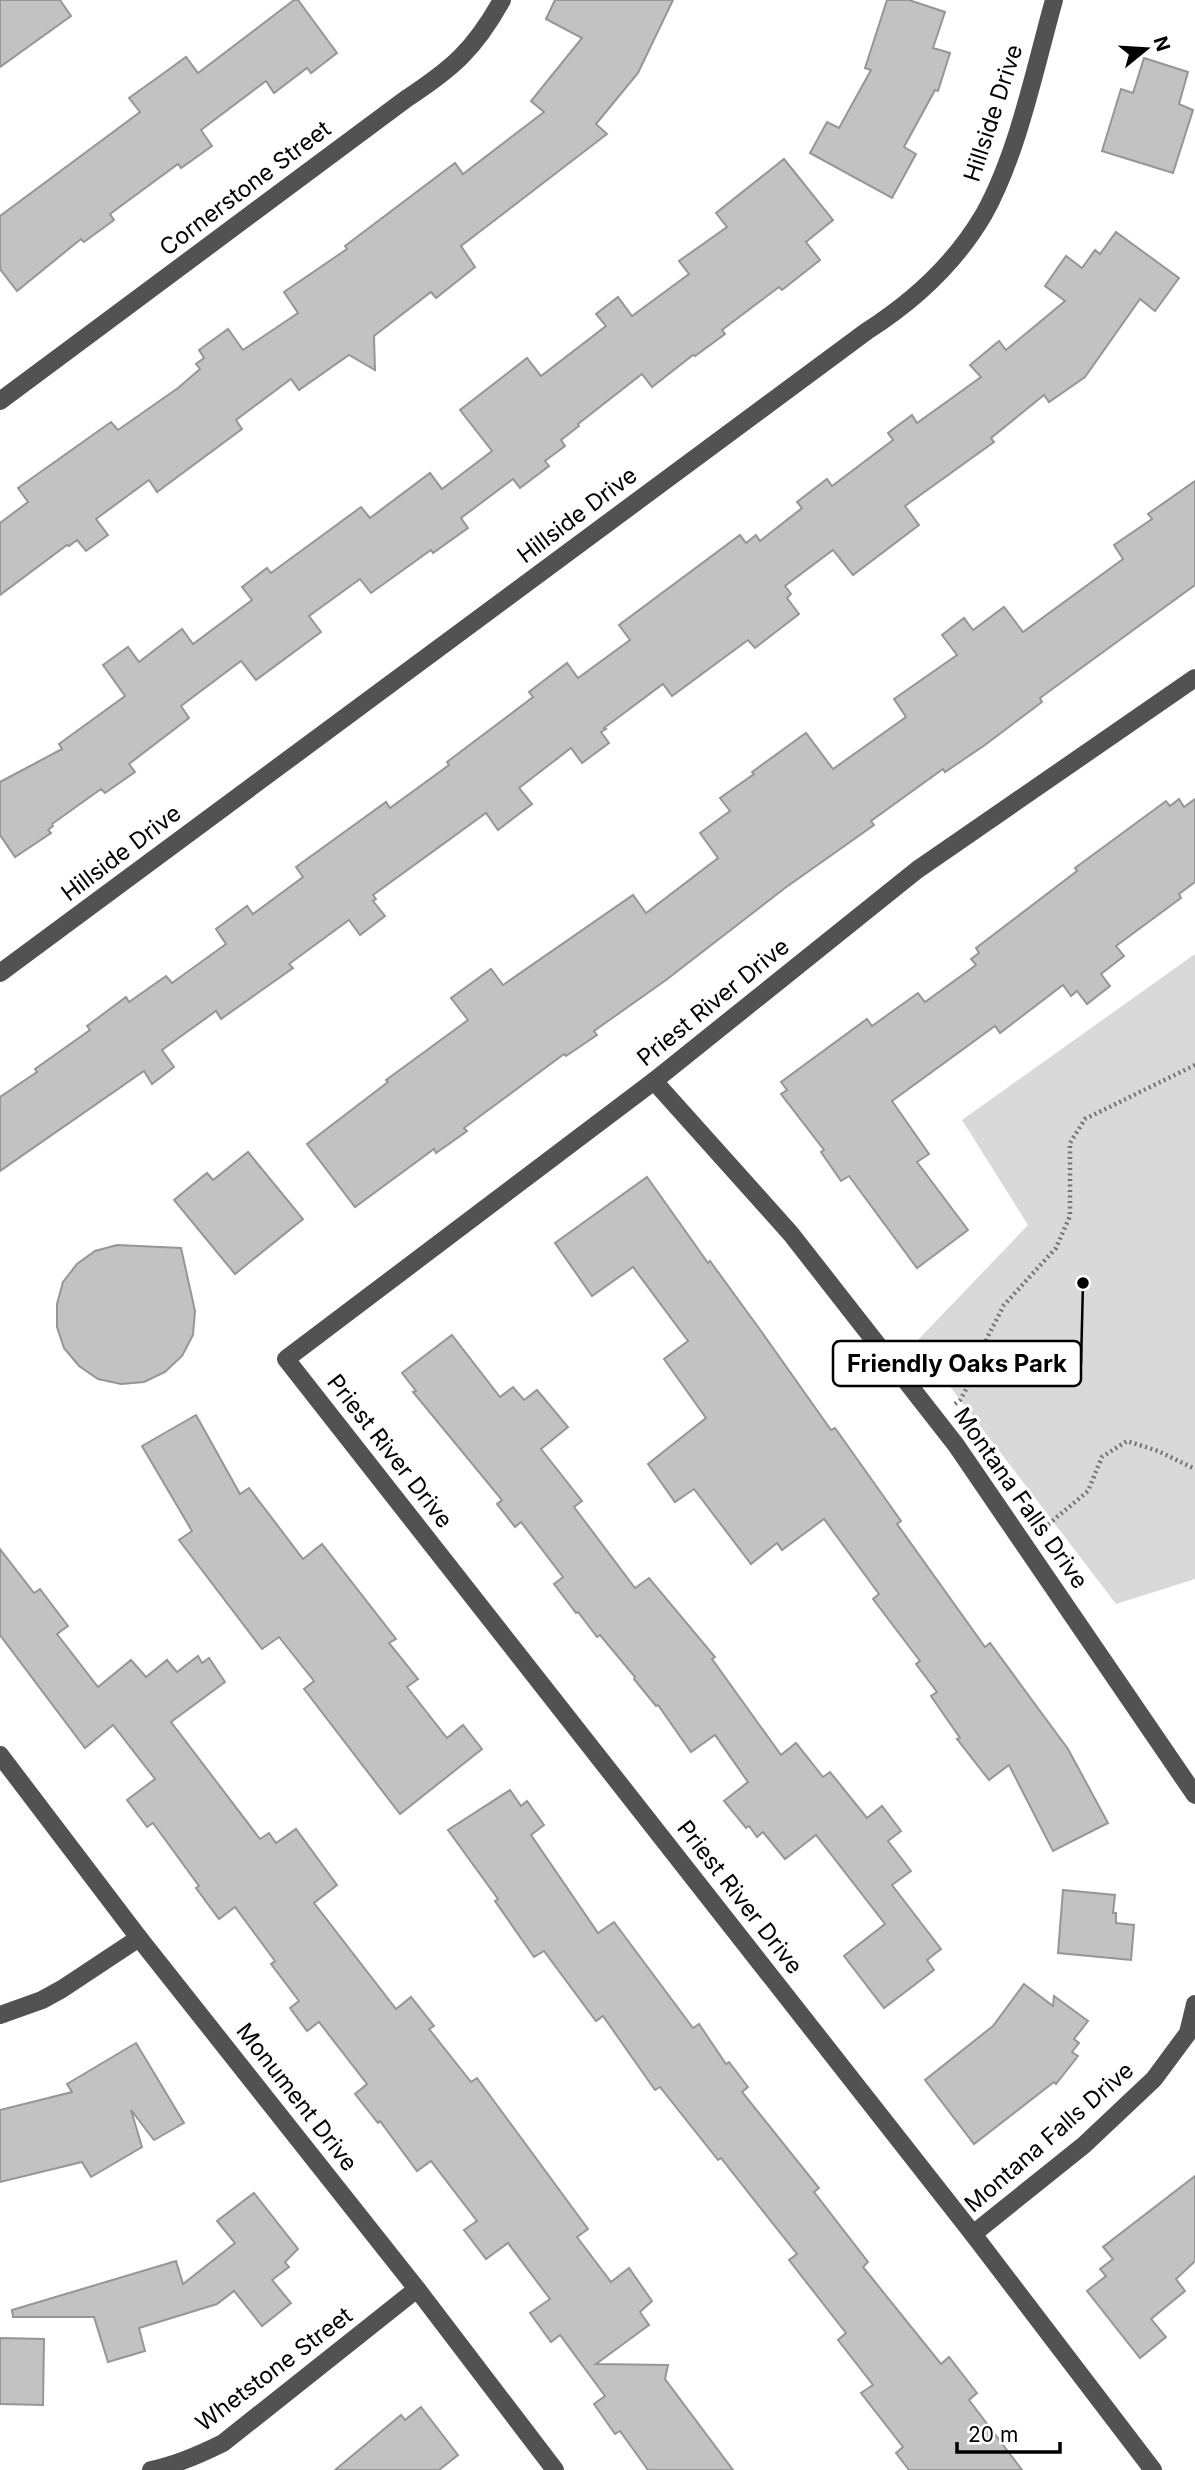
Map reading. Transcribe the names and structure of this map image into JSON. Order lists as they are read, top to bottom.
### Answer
{
  "streets": {
    "street": [
      "Hillside Drive",
      "Cornerstone Street",
      "Priest River Drive",
      "Montana Falls Drive",
      "Monument Drive",
      "Whetstone Street"
    ]
  },
  "crossings": [
    ["Priest River Drive", "Montana Falls Drive"],
    ["Monument Drive", "Whetstone Street"]
  ],
  "places": ["Friendly Oaks Park"],
  "scale_bar": "20 m",
  "north": "right"
}
